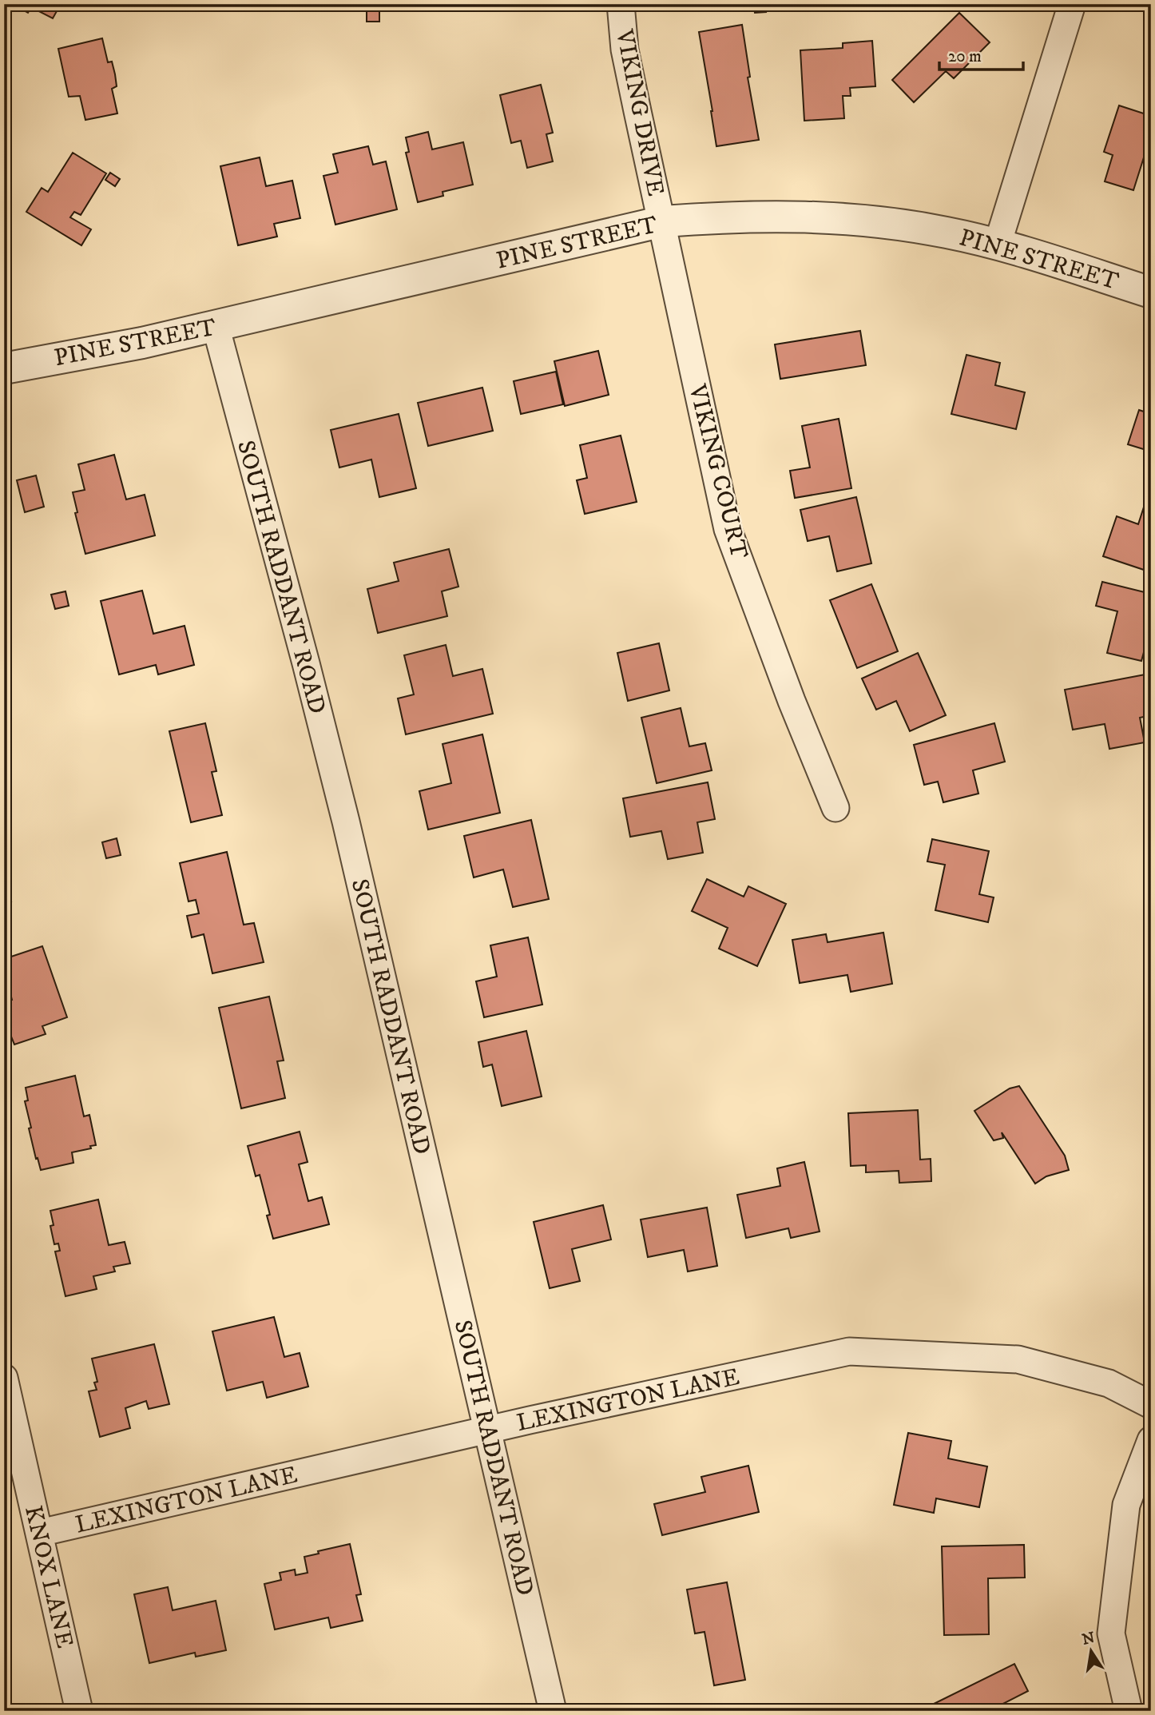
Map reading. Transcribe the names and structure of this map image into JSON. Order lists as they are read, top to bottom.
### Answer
{
  "streets": {
    "street": [
      "VIKING DRIVE",
      "PINE STREET",
      "VIKING COURT",
      "SOUTH RADDANT ROAD",
      "LEXINGTON LANE",
      "KNOX LANE"
    ]
  },
  "crossings": [
    ["VIKING DRIVE", "PINE STREET"],
    ["VIKING DRIVE", "VIKING COURT"],
    ["PINE STREET", "VIKING COURT"],
    ["PINE STREET", "SOUTH RADDANT ROAD"],
    ["SOUTH RADDANT ROAD", "LEXINGTON LANE"],
    ["LEXINGTON LANE", "KNOX LANE"]
  ],
  "scale_bar": "20 m",
  "north": "top"
}
